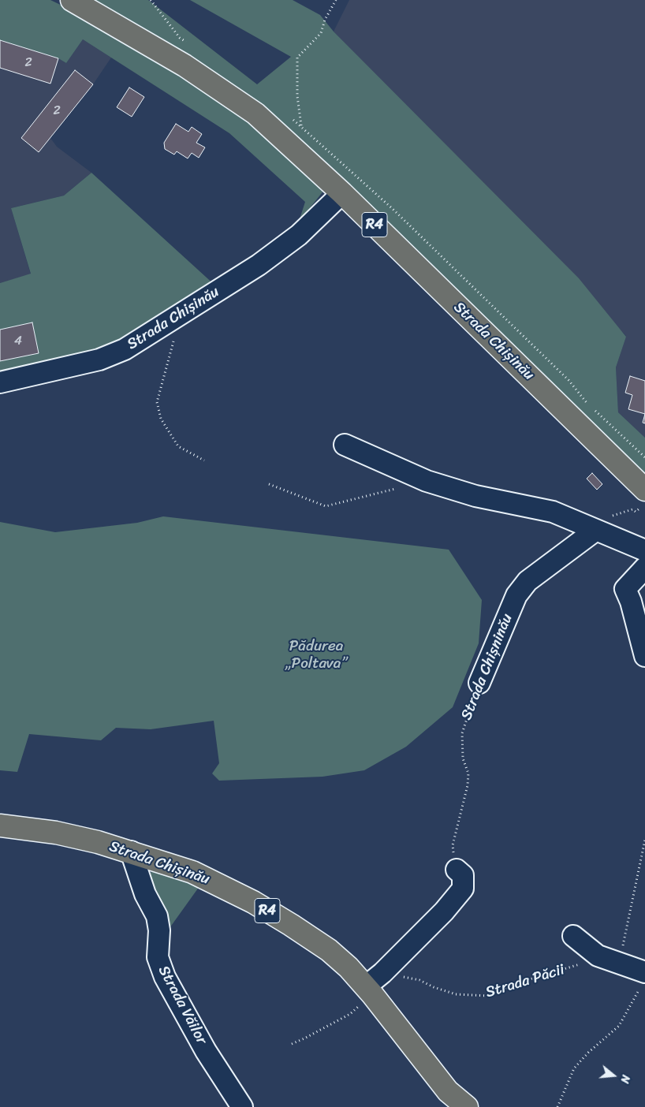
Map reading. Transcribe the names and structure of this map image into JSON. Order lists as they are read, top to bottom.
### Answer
{
  "streets": {
    "main road": ["R4", "Strada Chișinău"],
    "street": ["Strada Chișninău", "Strada Văilor"],
    "path": ["Strada Păcii"]
  },
  "crossings": [
    ["Strada Chișinău", "Strada Văilor"]
  ],
  "parks": ["Pădurea „Poltava”"],
  "house_numbers": ["2", "2", "4"],
  "north": "right"
}
